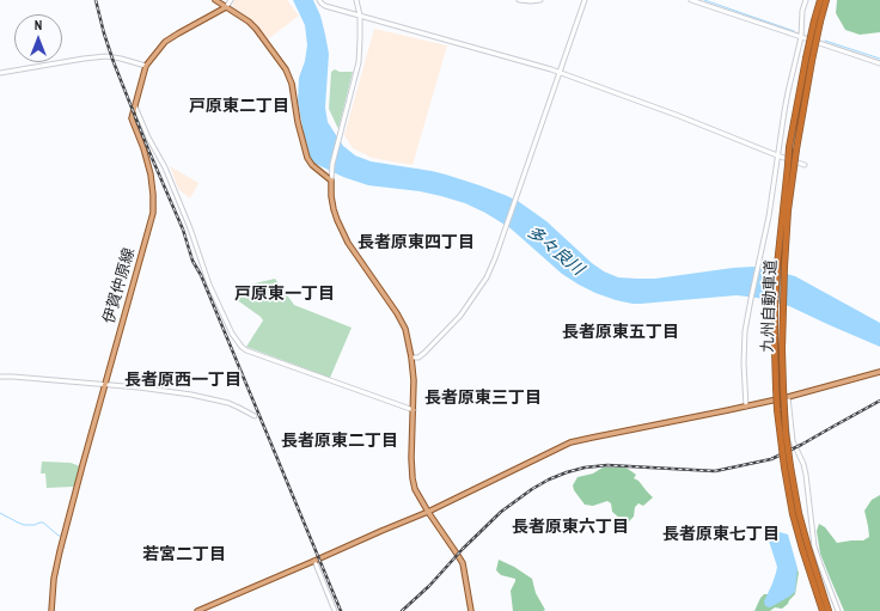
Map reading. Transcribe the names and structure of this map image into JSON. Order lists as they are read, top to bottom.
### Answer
{
  "streets": {
    "highway": ["九州自動車道"],
    "main road": ["伊賀仲原線"]
  },
  "districts": [
    "戸原東二丁目",
    "長者原東四丁目",
    "戸原東一丁目",
    "長者原東五丁目",
    "長者原西一丁目",
    "長者原東三丁目",
    "長者原東二丁目",
    "長者原東六丁目",
    "長者原東七丁目",
    "若宮二丁目"
  ],
  "water": ["多々良川"],
  "north": "top"
}
